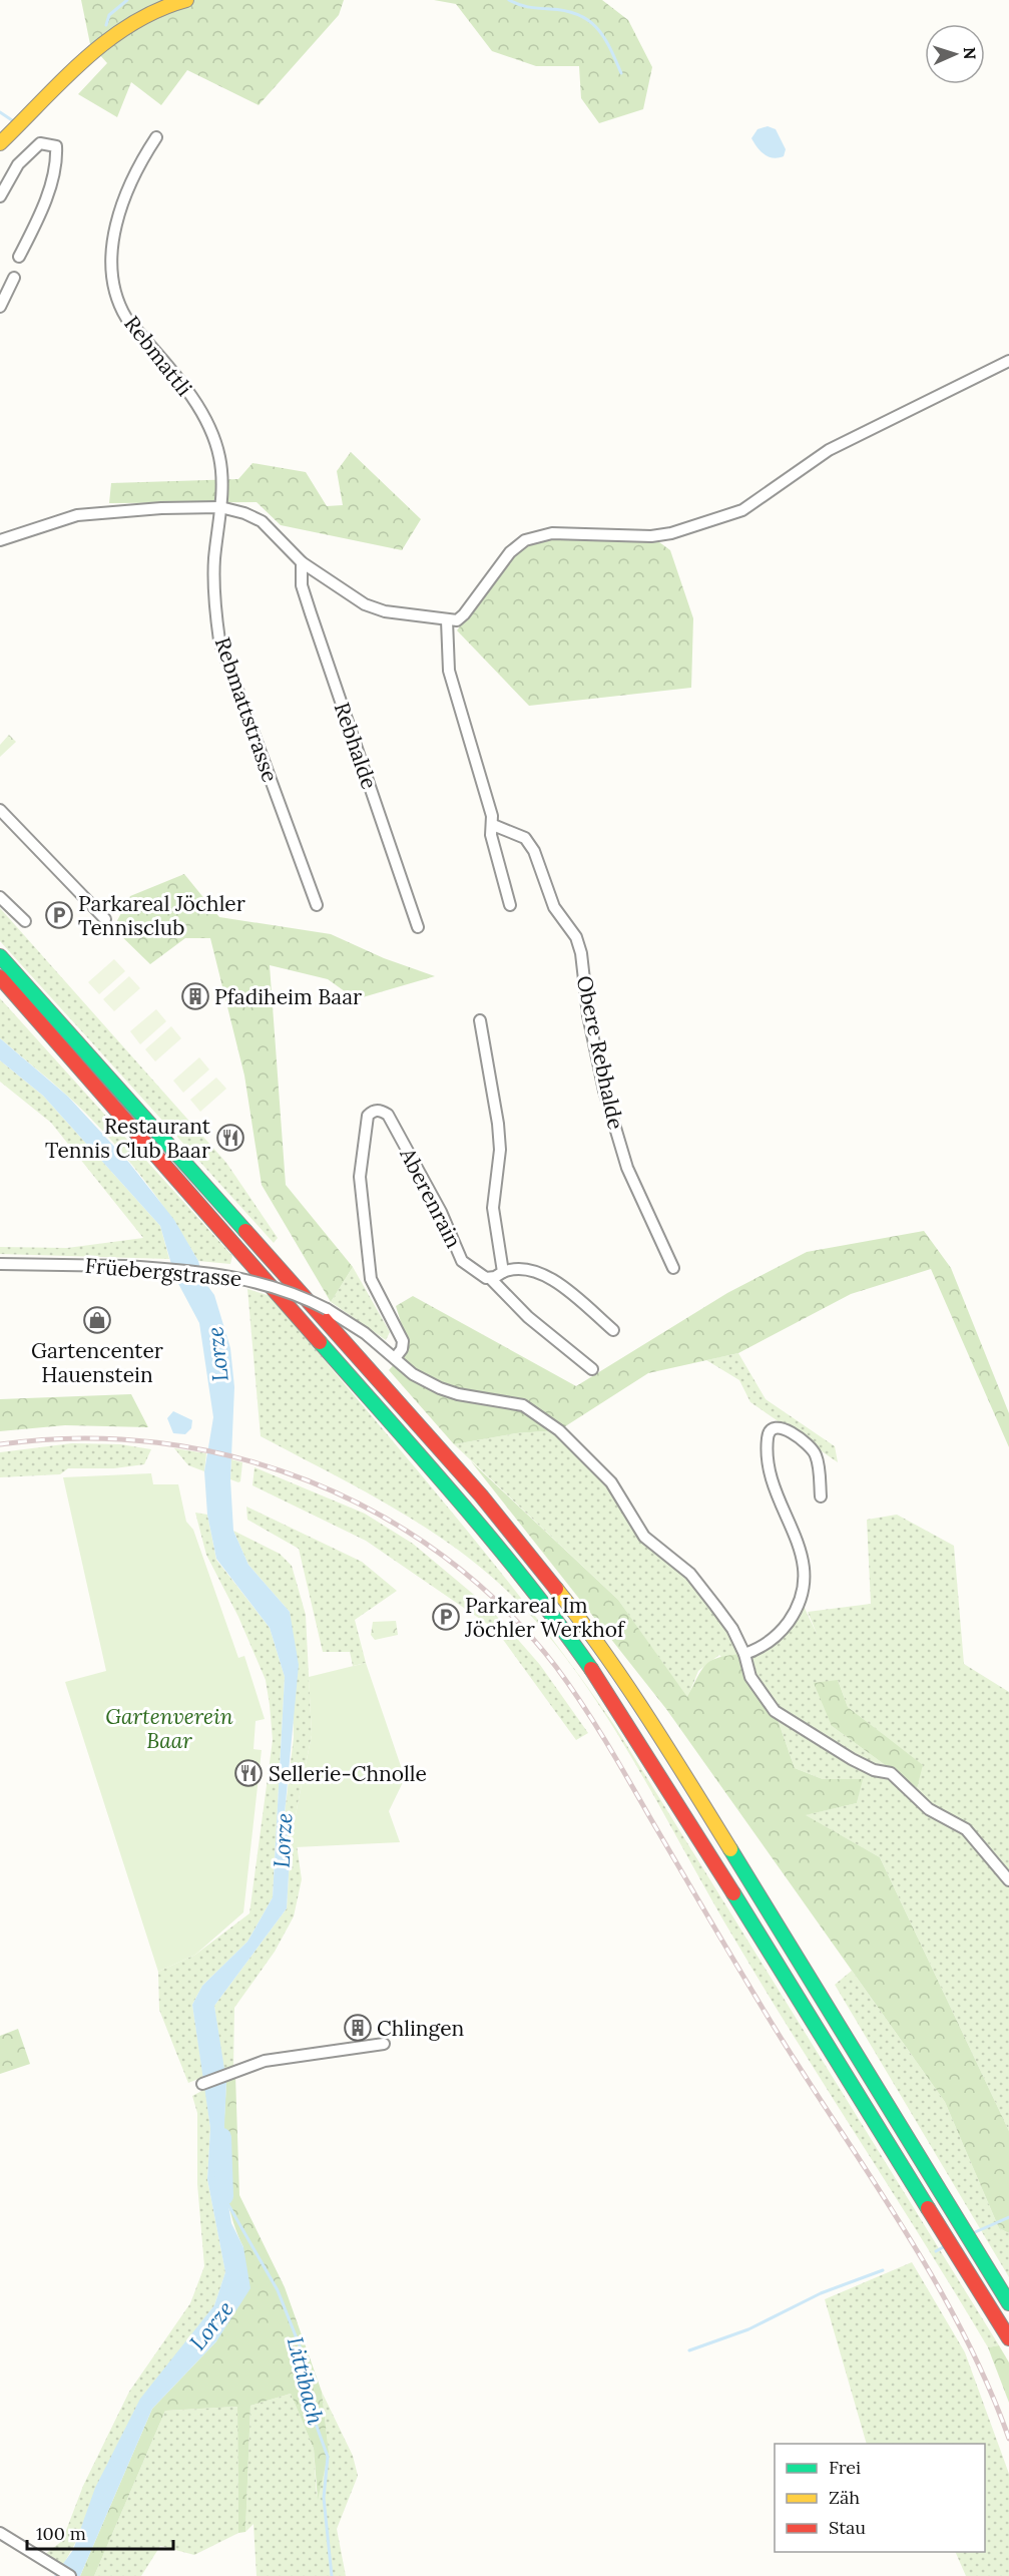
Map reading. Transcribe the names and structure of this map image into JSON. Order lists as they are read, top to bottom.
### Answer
{
  "streets": {
    "street": [
      "Rebmattli",
      "Rebmattstrasse",
      "Rebhalde",
      "Obere Rebhalde",
      "Aberenrain",
      "Früebergstrasse"
    ]
  },
  "crossings": [
    ["Rebmattli", "Rebmattstrasse"],
    ["Aberenrain", "Früebergstrasse"]
  ],
  "water": ["Lorze", "Littibach"],
  "parks": ["Gartenverein Baar"],
  "places": {
    "parking": ["Parkareal Jöchler Tennisclub", "Parkareal Im Jöchler Werkhof"],
    "building": ["Pfadiheim Baar", "Chlingen"],
    "restaurant": ["Restaurant Tennis Club Baar", "Sellerie-Chnolle"],
    "shop": ["Gartencenter Hauenstein"]
  },
  "legend": ["Frei", "Zäh", "Stau"],
  "scale_bar": "100 m",
  "north": "right"
}
